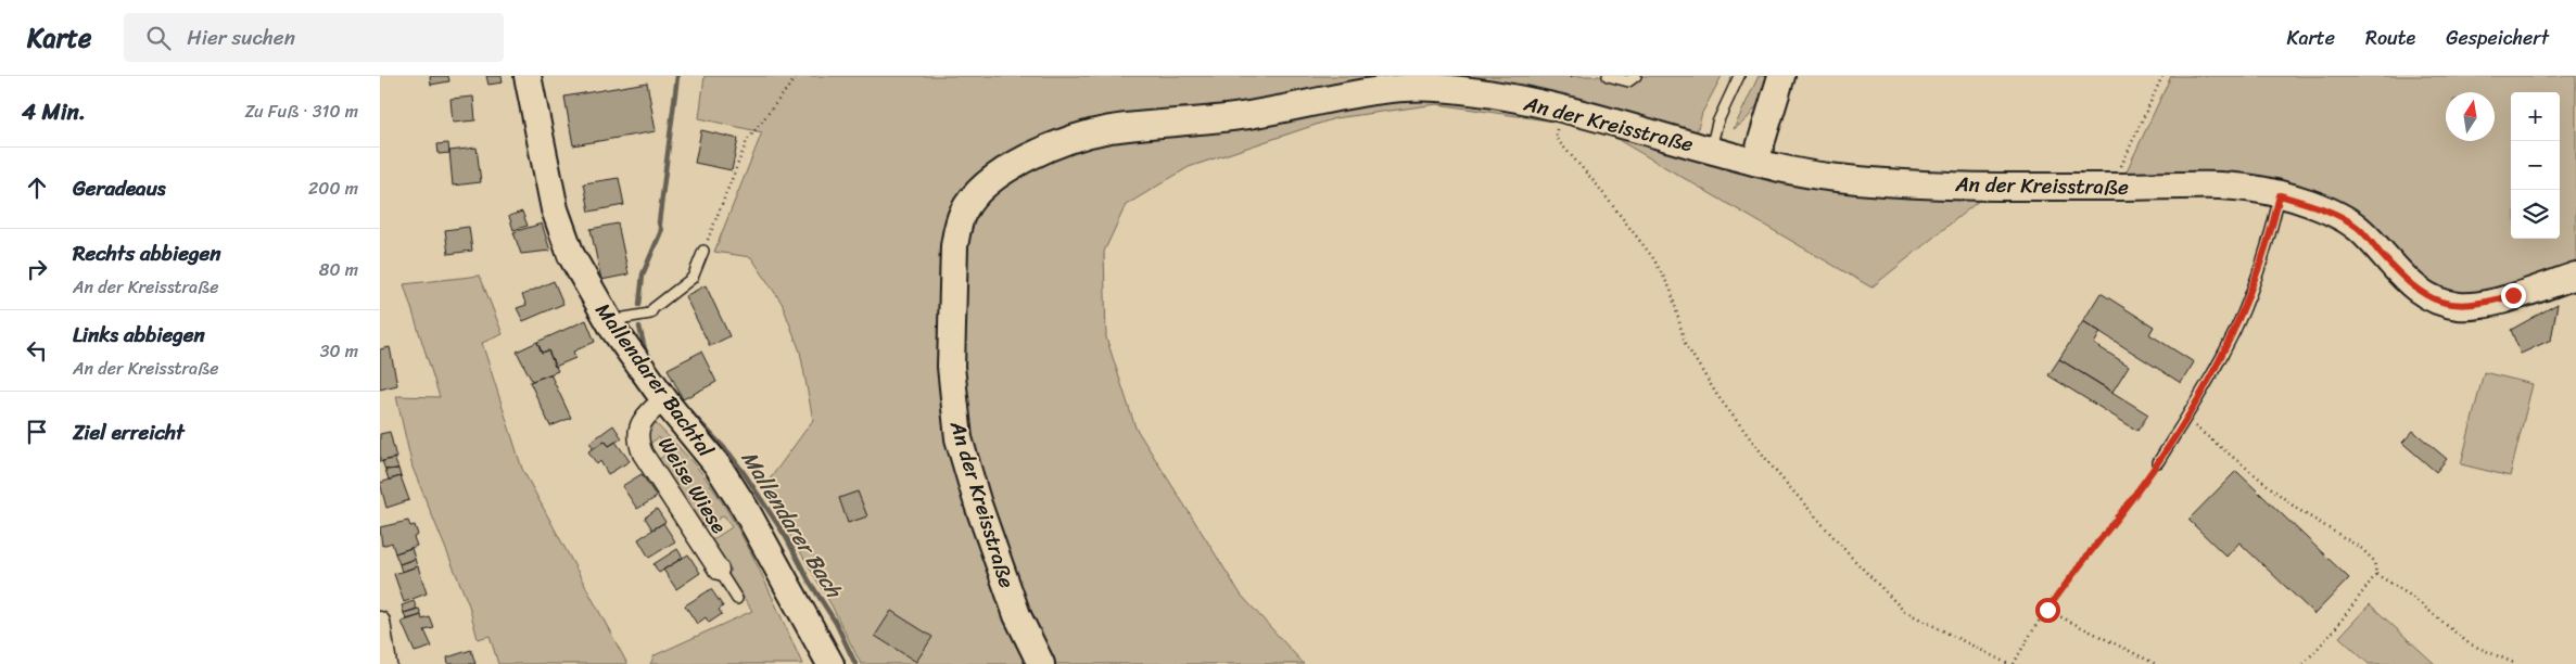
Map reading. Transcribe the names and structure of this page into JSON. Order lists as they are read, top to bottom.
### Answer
{
  "streets": {
    "street": ["An der Kreisstraße", "Mallendarer Bachtal", "Weise Wiese"]
  },
  "crossings": [
    ["Mallendarer Bachtal", "Weise Wiese"]
  ],
  "water": ["Mallendarer Bach"],
  "north": "top",
  "page": {
    "header": "Karte",
    "search": "Hier suchen",
    "nav": ["Karte", "Route", "Gespeichert"],
    "heading": ["4 Min.", "Zu Fuß · 310 m"],
    "map_buttons": ["+", "−"],
    "list": [
      ["Geradeaus", "200 m"],
      ["Rechts abbiegen", "An der Kreisstraße", "80 m"],
      ["Links abbiegen", "An der Kreisstraße", "30 m"],
      "Ziel erreicht"
    ]
  }
}
